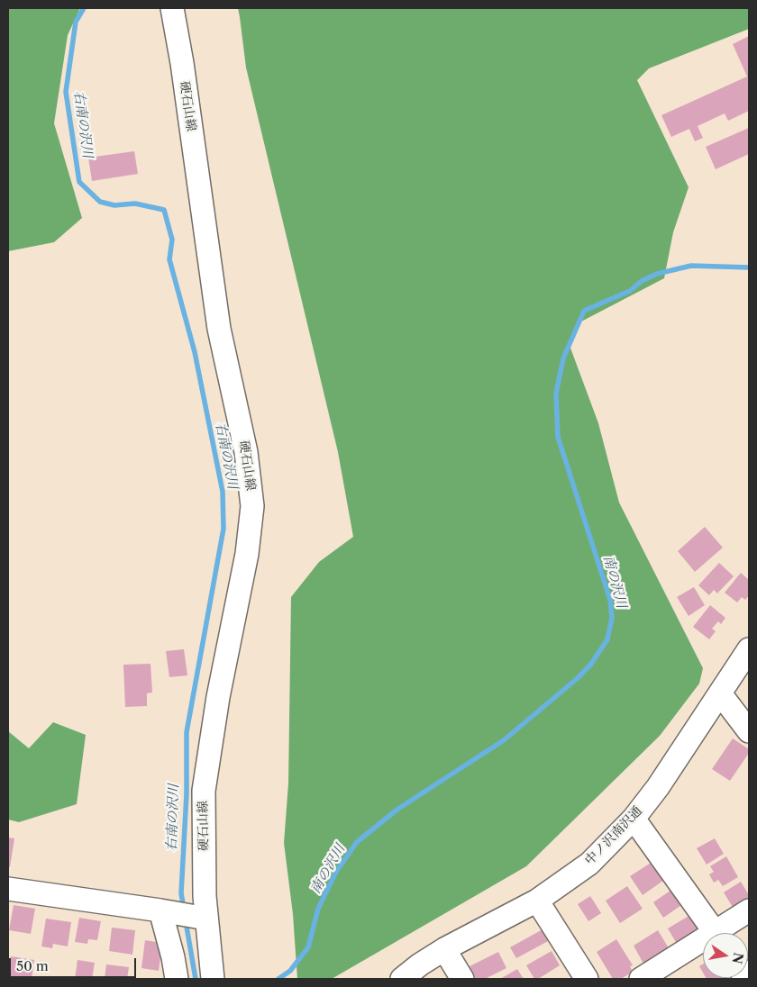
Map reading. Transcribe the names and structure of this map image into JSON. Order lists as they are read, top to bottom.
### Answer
{
  "streets": {
    "street": ["硬石山線", "中ノ沢南沢通"]
  },
  "water": ["右南の沢川", "南の沢川"],
  "scale_bar": "50 m",
  "north": "right"
}
